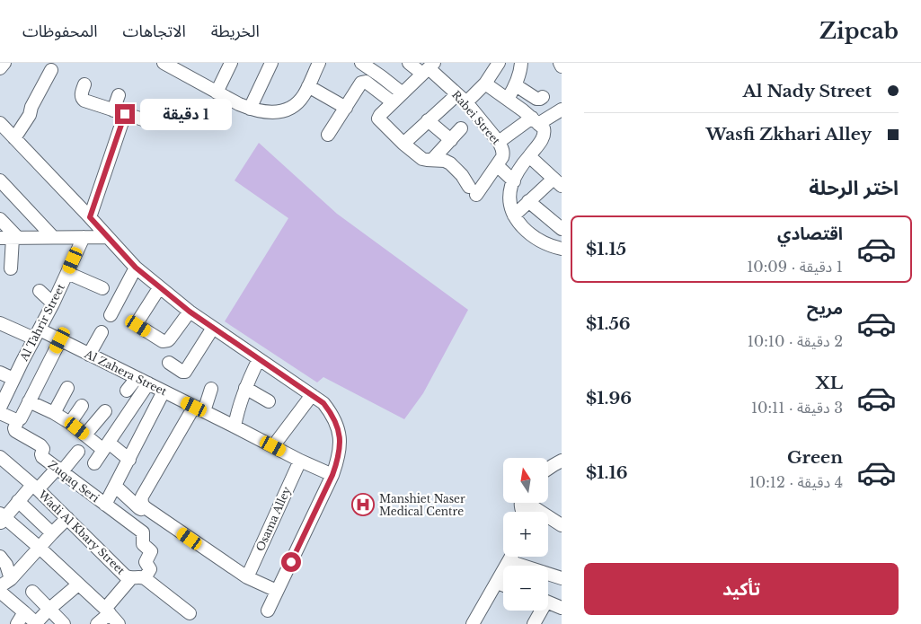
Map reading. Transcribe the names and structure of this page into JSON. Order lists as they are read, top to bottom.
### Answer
{
  "streets": {
    "street": [
      "Rabei Street",
      "Al Tahrir Street",
      "Al Zahera Street",
      "Zuqaq Seri",
      "Osama Alley",
      "Wadi Al Kbary Street"
    ]
  },
  "crossings": [
    ["Al Tahrir Street", "Al Zahera Street"],
    ["Al Zahera Street", "Osama Alley"],
    ["Zuqaq Seri", "Wadi Al Kbary Street"]
  ],
  "places": {
    "hospital": ["Manshiet Naser Medical Centre"]
  },
  "north": "top",
  "page": {
    "header": "Zipcab",
    "nav": ["الخريطة", "الاتجاهات", "المحفوظات"],
    "banner": ["Al Nady Street", "Wasfi Zkhari Alley"],
    "bubble": "1 دقيقة",
    "heading": "اختر الرحلة",
    "list": [
      {
        "name": "اقتصادي",
        "note": "1 دقيقة · 10:09",
        "value": "$1.15"
      },
      {
        "name": "مريح",
        "note": "2 دقيقة · 10:10",
        "value": "$1.56"
      },
      {
        "name": "XL",
        "note": "3 دقيقة · 10:11",
        "value": "$1.96"
      },
      {
        "name": "Green",
        "note": "4 دقيقة · 10:12",
        "value": "$1.16"
      }
    ],
    "map_buttons": ["+", "−"],
    "buttons": "تأكيد"
  }
}
